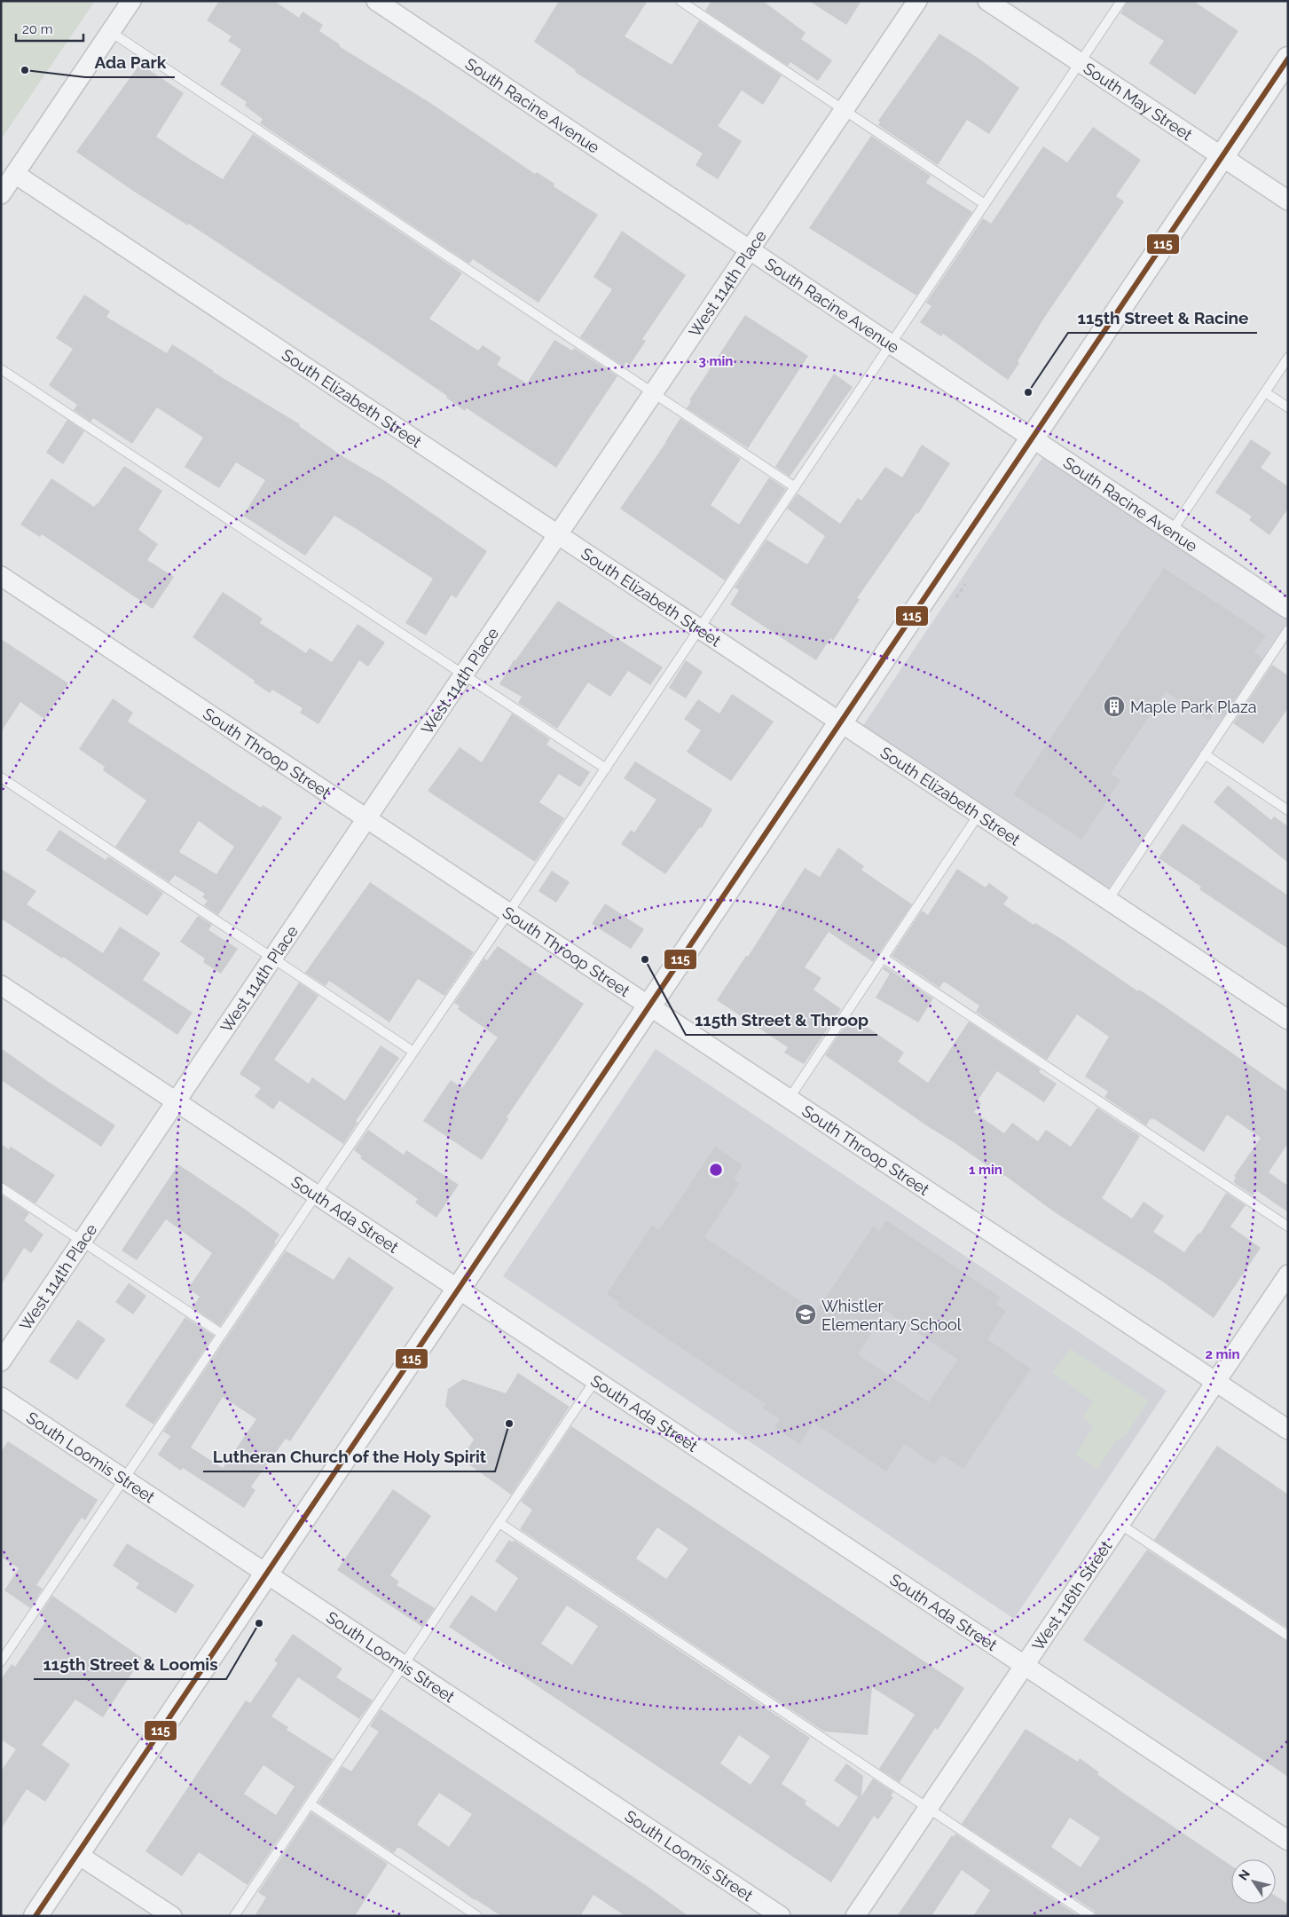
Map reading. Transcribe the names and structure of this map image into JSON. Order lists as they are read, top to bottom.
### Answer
{
  "streets": {
    "street": [
      "South May Street",
      "South Racine Avenue",
      "West 114th Place",
      "South Elizabeth Street",
      "South Throop Street",
      "South Ada Street",
      "South Loomis Street",
      "West 116th Street"
    ]
  },
  "crossings": [
    ["South Racine Avenue", "West 114th Place"],
    ["West 114th Place", "South Elizabeth Street"],
    ["West 114th Place", "South Throop Street"],
    ["West 114th Place", "South Ada Street"],
    ["South Throop Street", "West 116th Street"],
    ["South Ada Street", "West 116th Street"]
  ],
  "places": {
    "other": [
      "Ada Park",
      "115th Street & Racine",
      "115th Street & Throop",
      "Lutheran Church of the Holy Spirit",
      "115th Street & Loomis"
    ],
    "building": ["Maple Park Plaza"],
    "school or university": ["Whistler Elementary School"]
  },
  "lines": ["transit line 115"],
  "scale_bar": "20 m",
  "north": "top left",
  "rings": ["3 min", "1 min", "2 min"]
}
